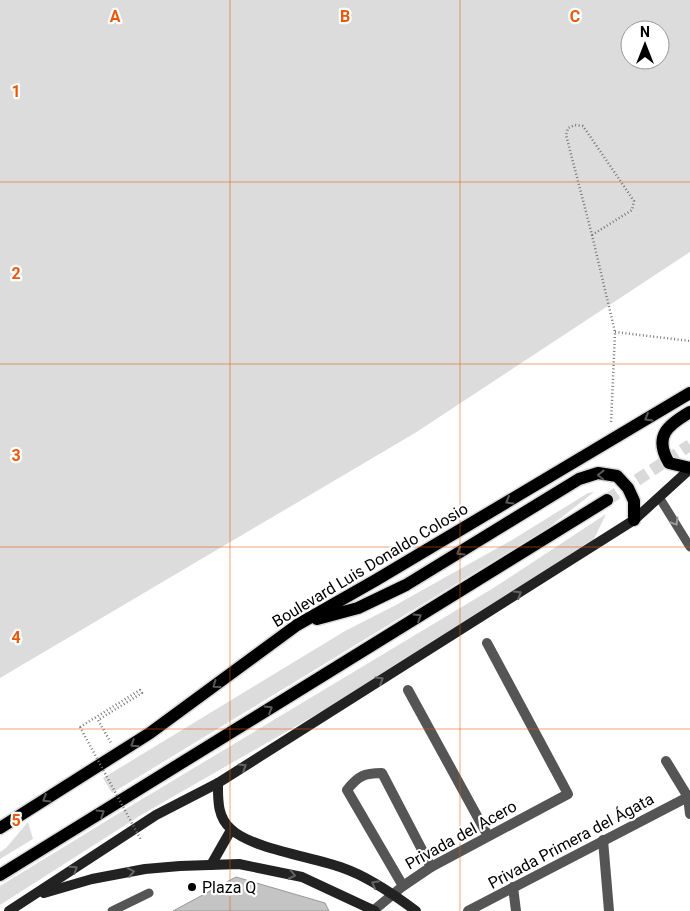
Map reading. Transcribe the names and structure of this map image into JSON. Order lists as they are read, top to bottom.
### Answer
{
  "streets": {
    "main road": ["Boulevard Luis Donaldo Colosio"],
    "street": ["Privada del Acero", "Privada Primera del Ágata"]
  },
  "places": ["Plaza Q"],
  "north": "top",
  "grid": {
    "columns": ["A", "B", "C"],
    "rows": [
      "1",
      "2",
      "3",
      "4",
      "5"
    ]
  }
}
